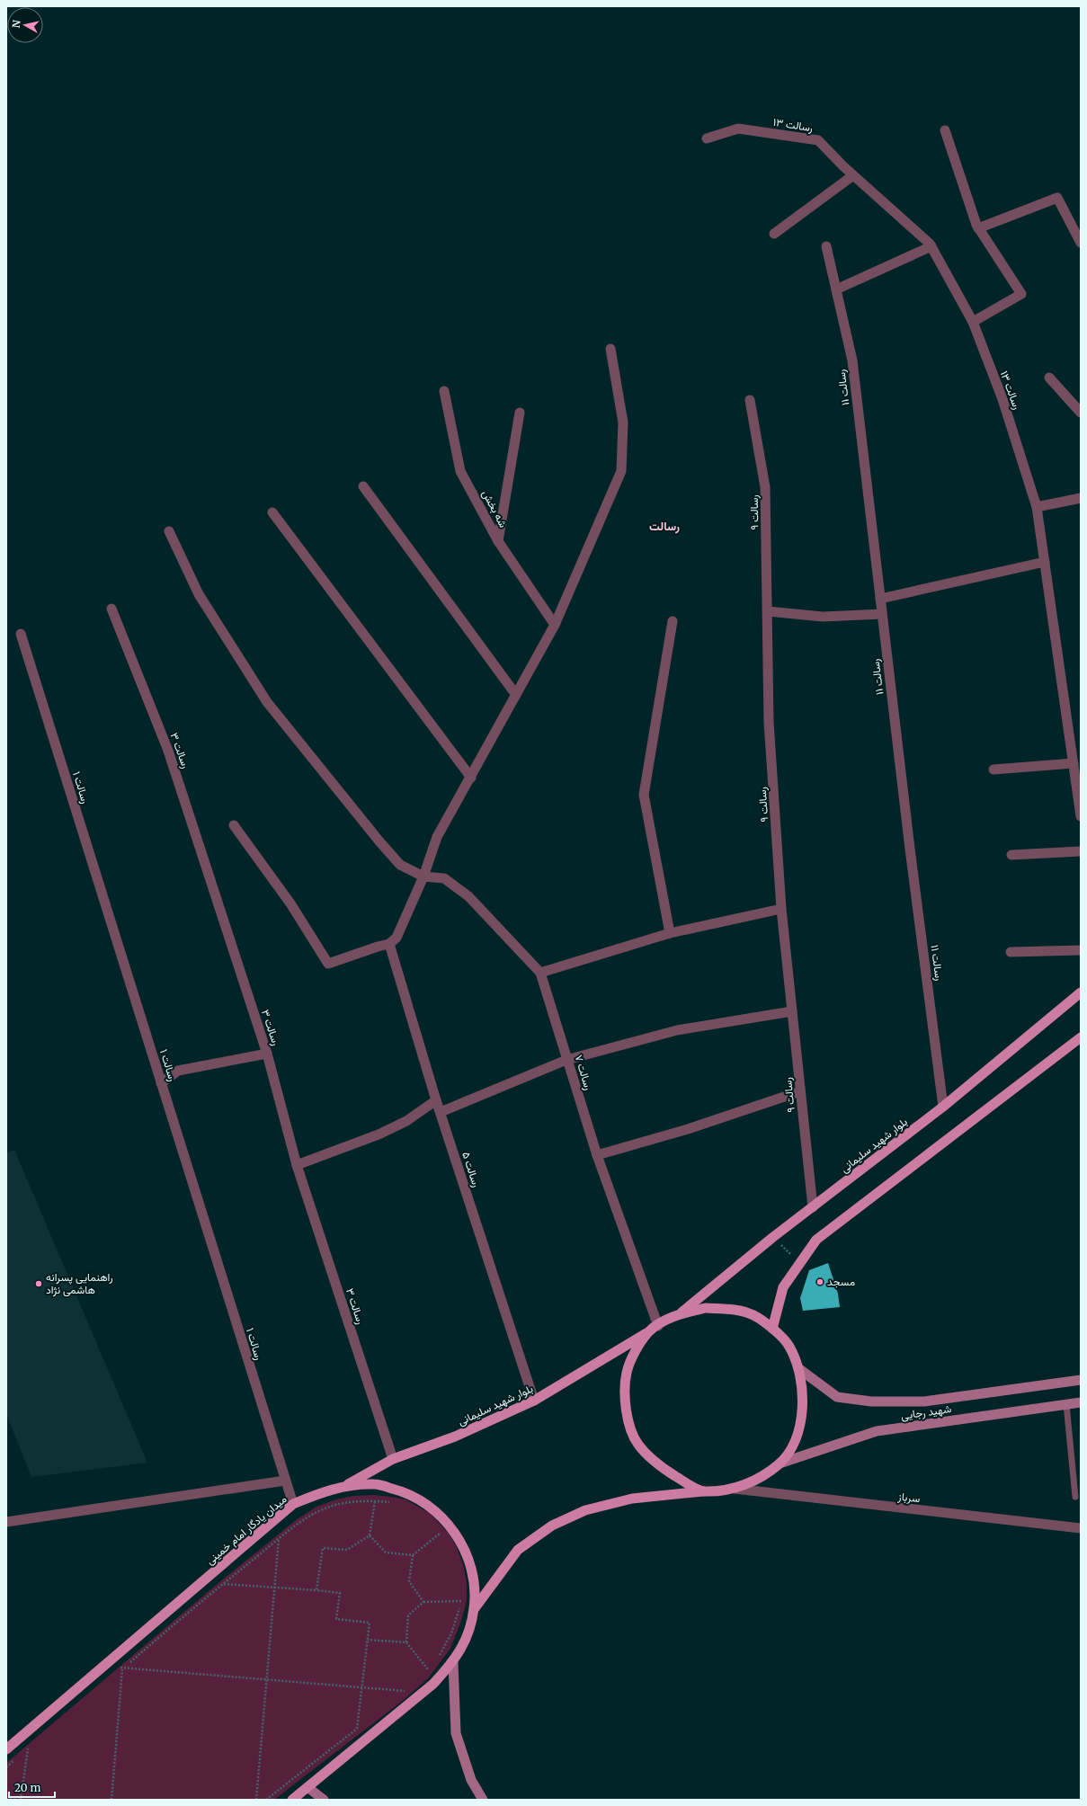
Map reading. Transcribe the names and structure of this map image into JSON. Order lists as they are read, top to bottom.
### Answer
{
  "streets": {
    "main road": ["بلوار شهید سلیمانی", "شهید رجایی", "میدان یادگار امام خمینی"],
    "street": [
      "رسالت ۱۳",
      "رسالت ۱۱",
      "شه بخش",
      "رسالت ۹",
      "رسالت ۳",
      "رسالت ۱",
      "رسالت ۷",
      "رسالت ۵",
      "سرباز"
    ]
  },
  "crossings": [
    ["رسالت ۱۱", "بلوار شهید سلیمانی"],
    ["رسالت ۹", "بلوار شهید سلیمانی"],
    ["رسالت ۳", "بلوار شهید سلیمانی"],
    ["رسالت ۱", "میدان یادگار امام خمینی"],
    ["رسالت ۷", "بلوار شهید سلیمانی"],
    ["بلوار شهید سلیمانی", "رسالت ۵"],
    ["بلوار شهید سلیمانی", "میدان یادگار امام خمینی"]
  ],
  "districts": ["رسالت"],
  "places": ["مسجد", "راهنمایی پسرانه هاشمی نژاد"],
  "scale_bar": "20 m",
  "north": "left"
}
